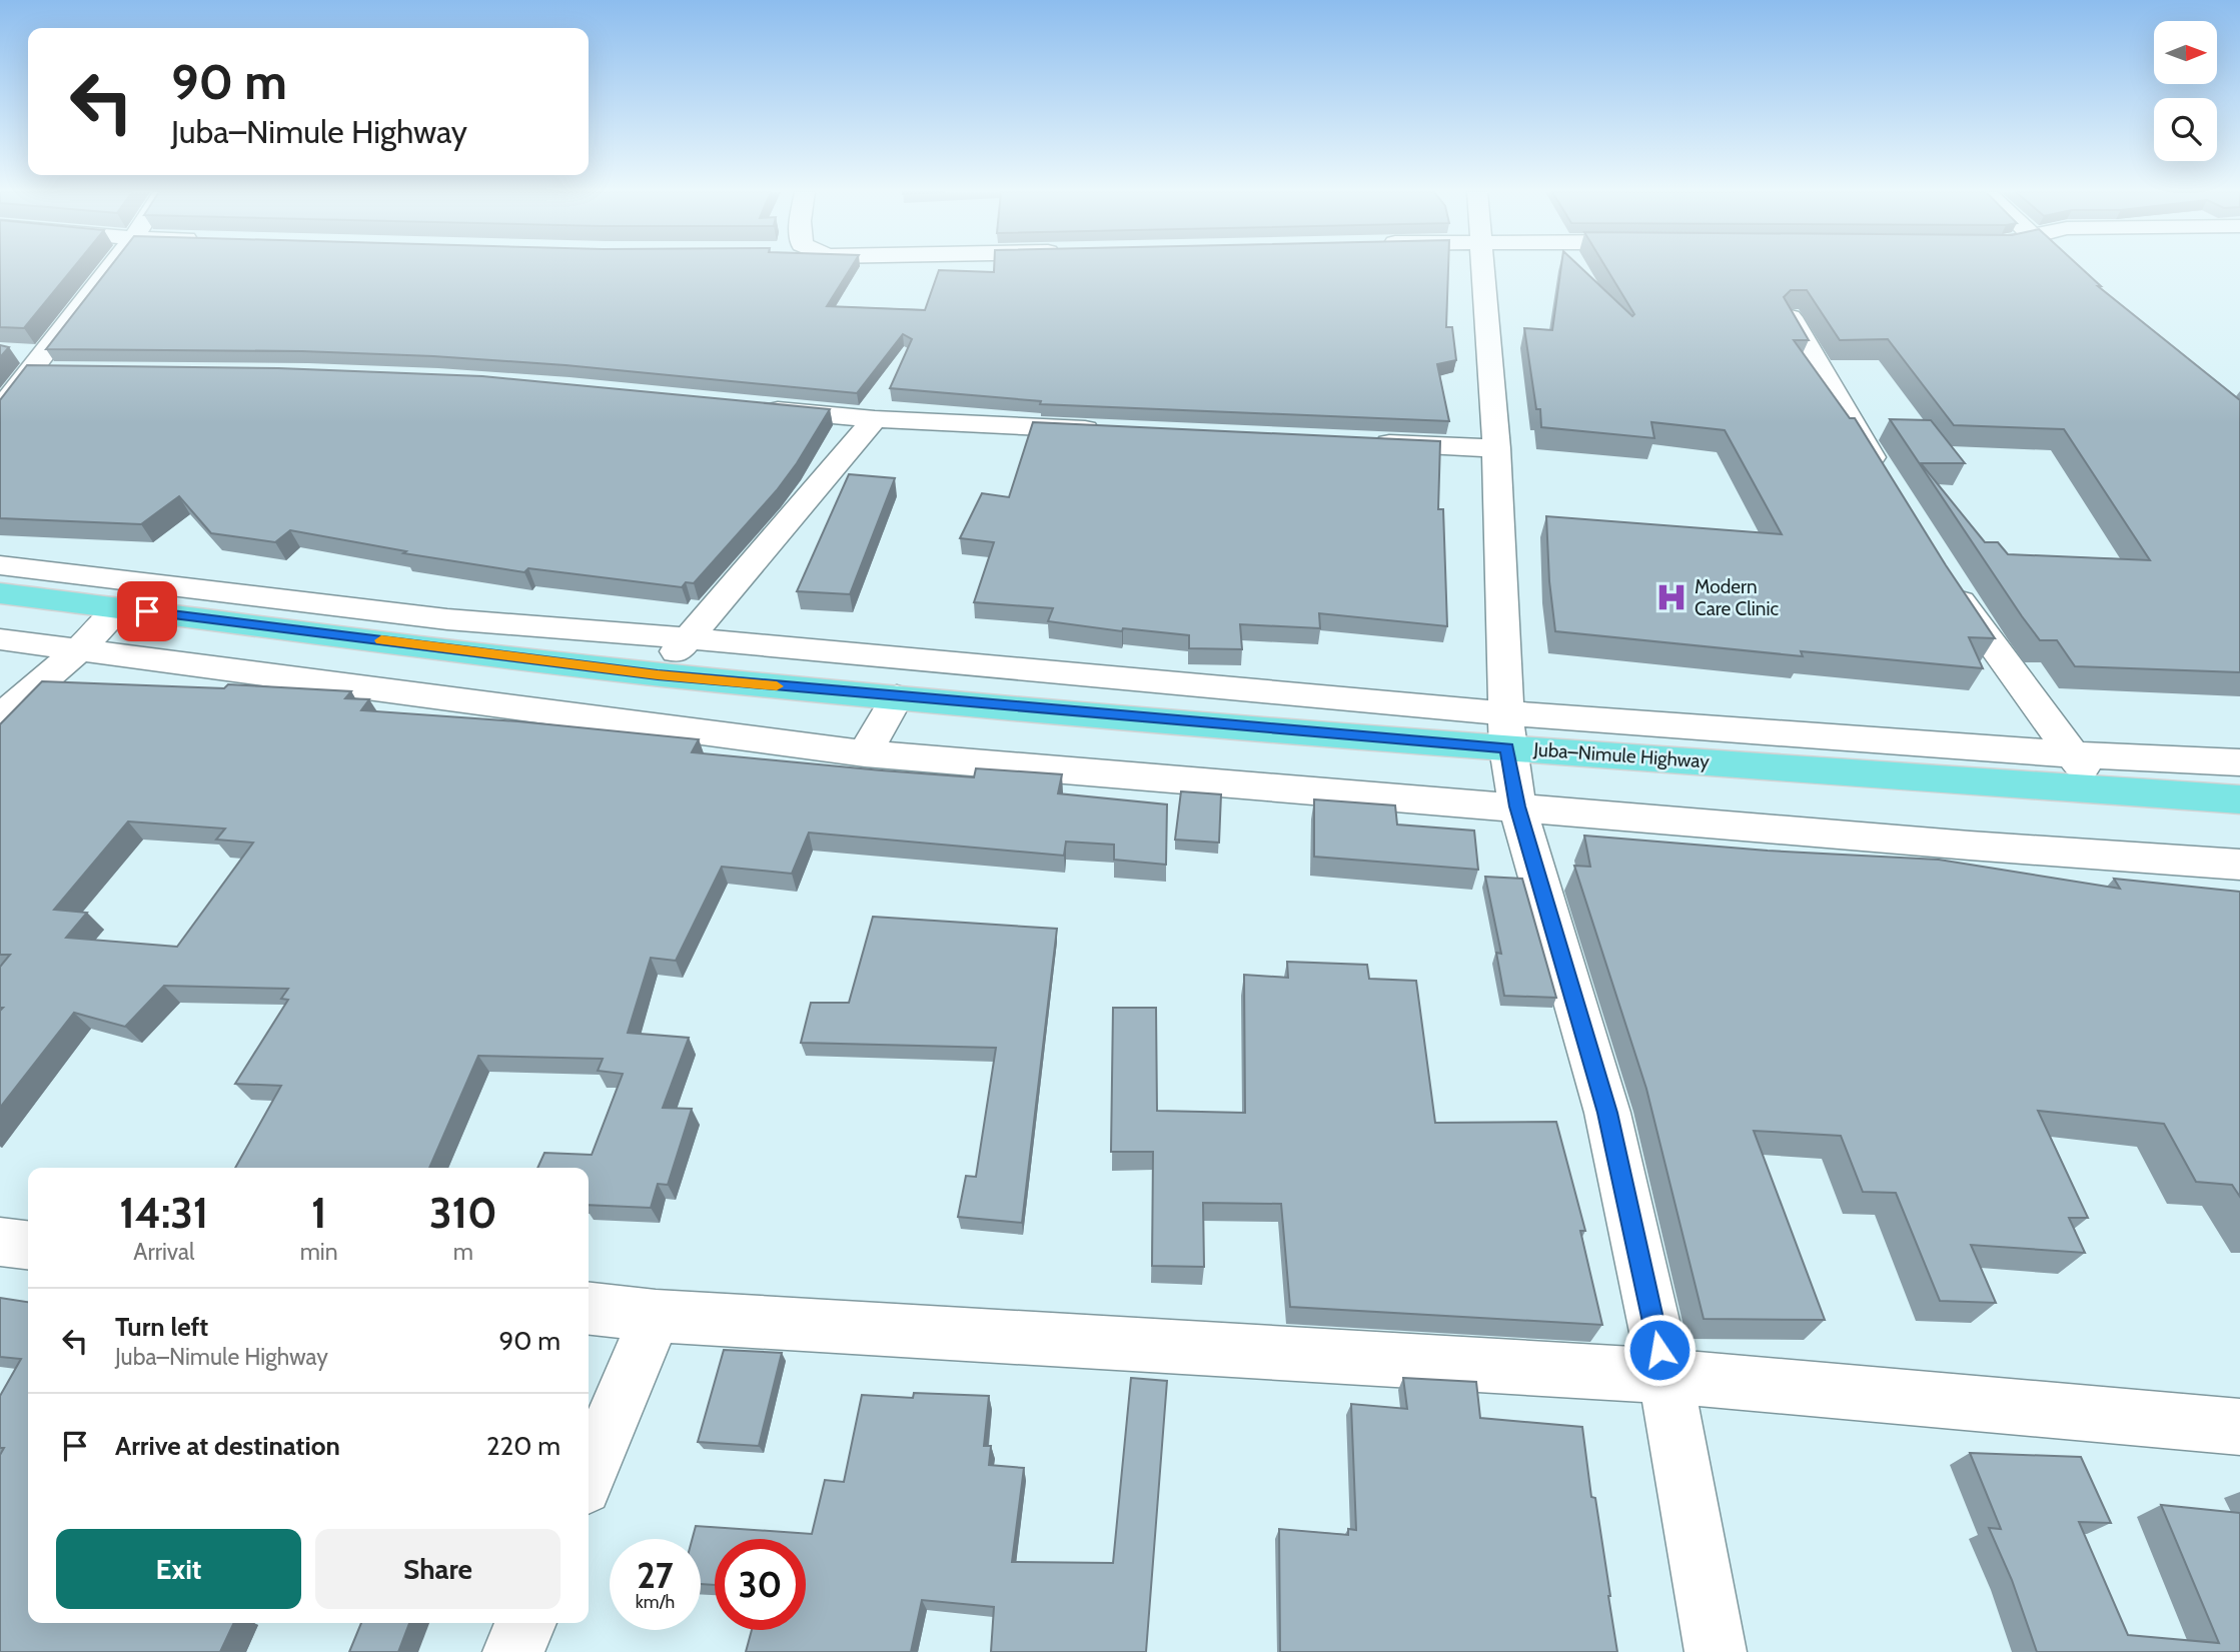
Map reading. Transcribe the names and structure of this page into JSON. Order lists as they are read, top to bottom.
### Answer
{
  "streets": {
    "main road": ["Juba–Nimule Highway"]
  },
  "places": {
    "hospital": ["Modern Care Clinic"]
  },
  "north": "right",
  "page": {
    "turn": ["90 m", "Juba–Nimule Highway"],
    "eta": [
      "14:31",
      "Arrival",
      "1",
      "min",
      "310",
      "m"
    ],
    "list": [
      {
        "name": "Turn left",
        "note": "Juba–Nimule Highway",
        "value": "90 m"
      },
      {
        "name": "Arrive at destination",
        "value": "220 m"
      }
    ],
    "buttons": ["Exit", "Share"],
    "speed": "27 km/h",
    "limit": "30"
  }
}
